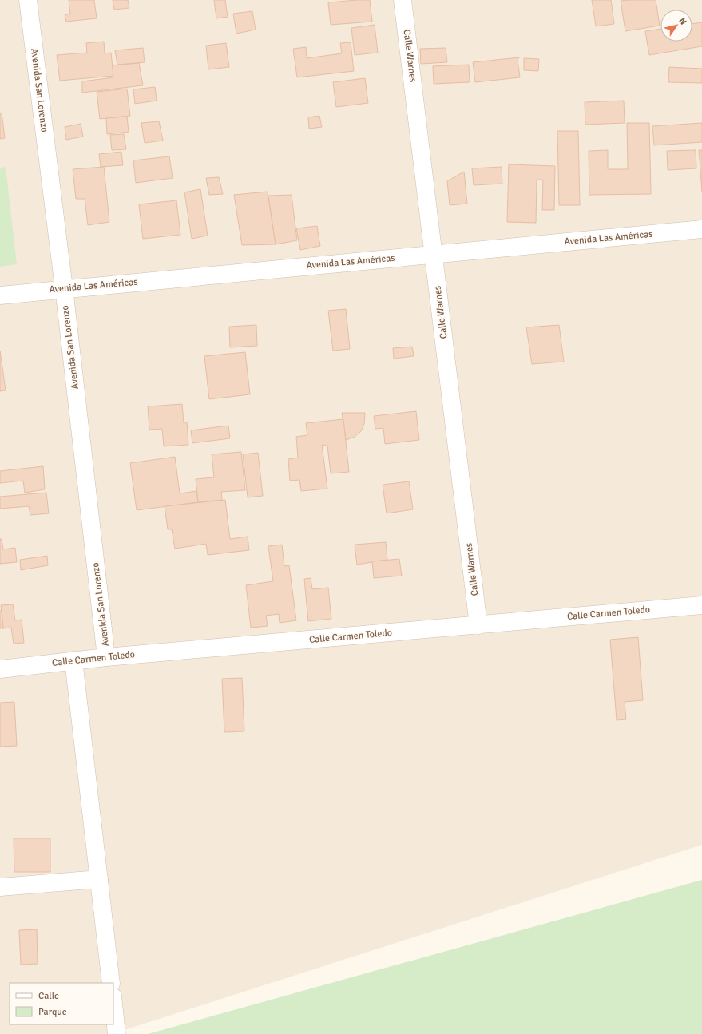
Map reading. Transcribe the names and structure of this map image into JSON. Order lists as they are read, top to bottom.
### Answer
{
  "streets": {
    "street": [
      "Calle Warnes",
      "Avenida San Lorenzo",
      "Avenida Las Américas",
      "Calle Carmen Toledo"
    ]
  },
  "crossings": [
    ["Calle Warnes", "Avenida Las Américas"],
    ["Calle Warnes", "Calle Carmen Toledo"],
    ["Avenida San Lorenzo", "Avenida Las Américas"],
    ["Avenida San Lorenzo", "Calle Carmen Toledo"]
  ],
  "legend": ["Calle", "Parque"],
  "north": "top right"
}
